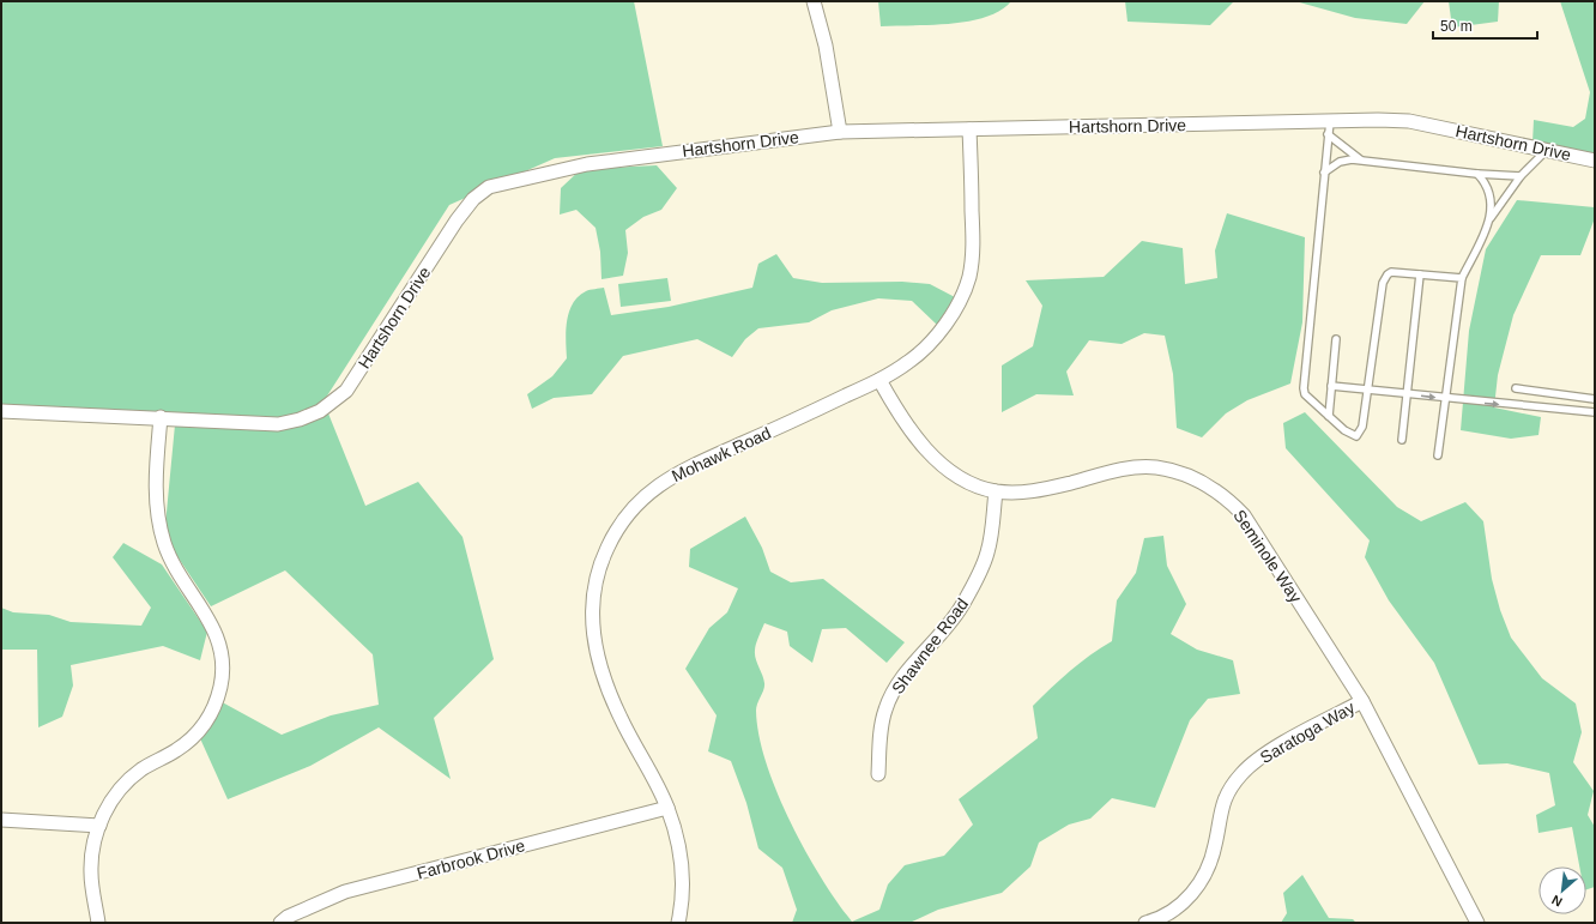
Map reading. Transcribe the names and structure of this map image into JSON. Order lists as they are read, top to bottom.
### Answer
{
  "streets": {
    "street": [
      "Hartshorn Drive",
      "Mohawk Road",
      "Seminole Way",
      "Shawnee Road",
      "Saratoga Way",
      "Farbrook Drive"
    ]
  },
  "crossings": [
    ["Hartshorn Drive", "Mohawk Road"],
    ["Mohawk Road", "Seminole Way"],
    ["Mohawk Road", "Farbrook Drive"],
    ["Seminole Way", "Shawnee Road"],
    ["Seminole Way", "Saratoga Way"]
  ],
  "scale_bar": "50 m",
  "north": "bottom left"
}
